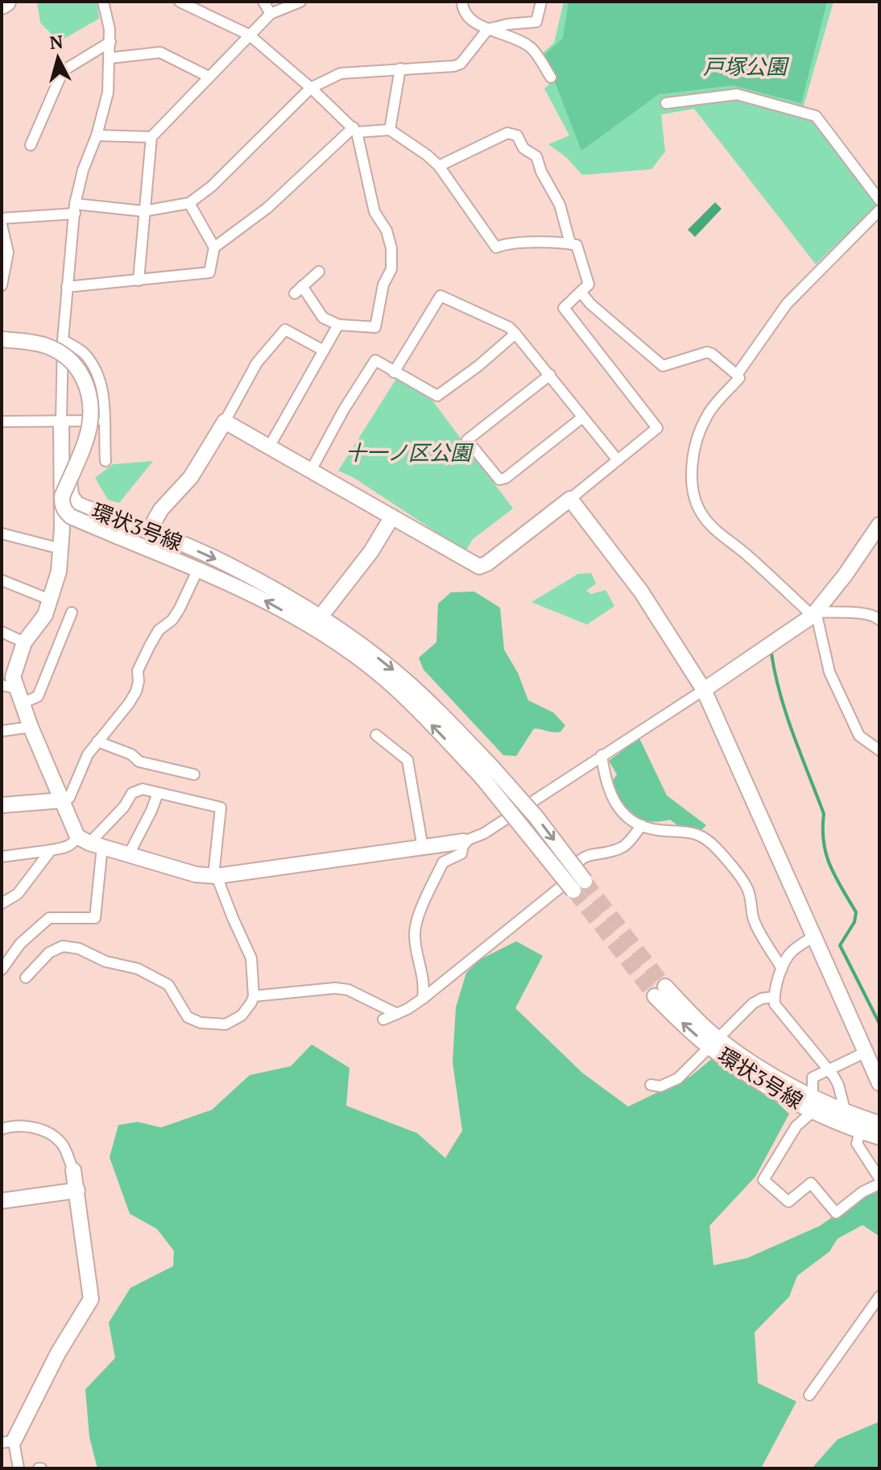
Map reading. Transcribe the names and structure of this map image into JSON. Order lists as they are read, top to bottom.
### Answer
{
  "streets": {
    "street": ["環状3号線"]
  },
  "parks": ["戸塚公園", "十一ノ区公園"],
  "north": "top"
}
